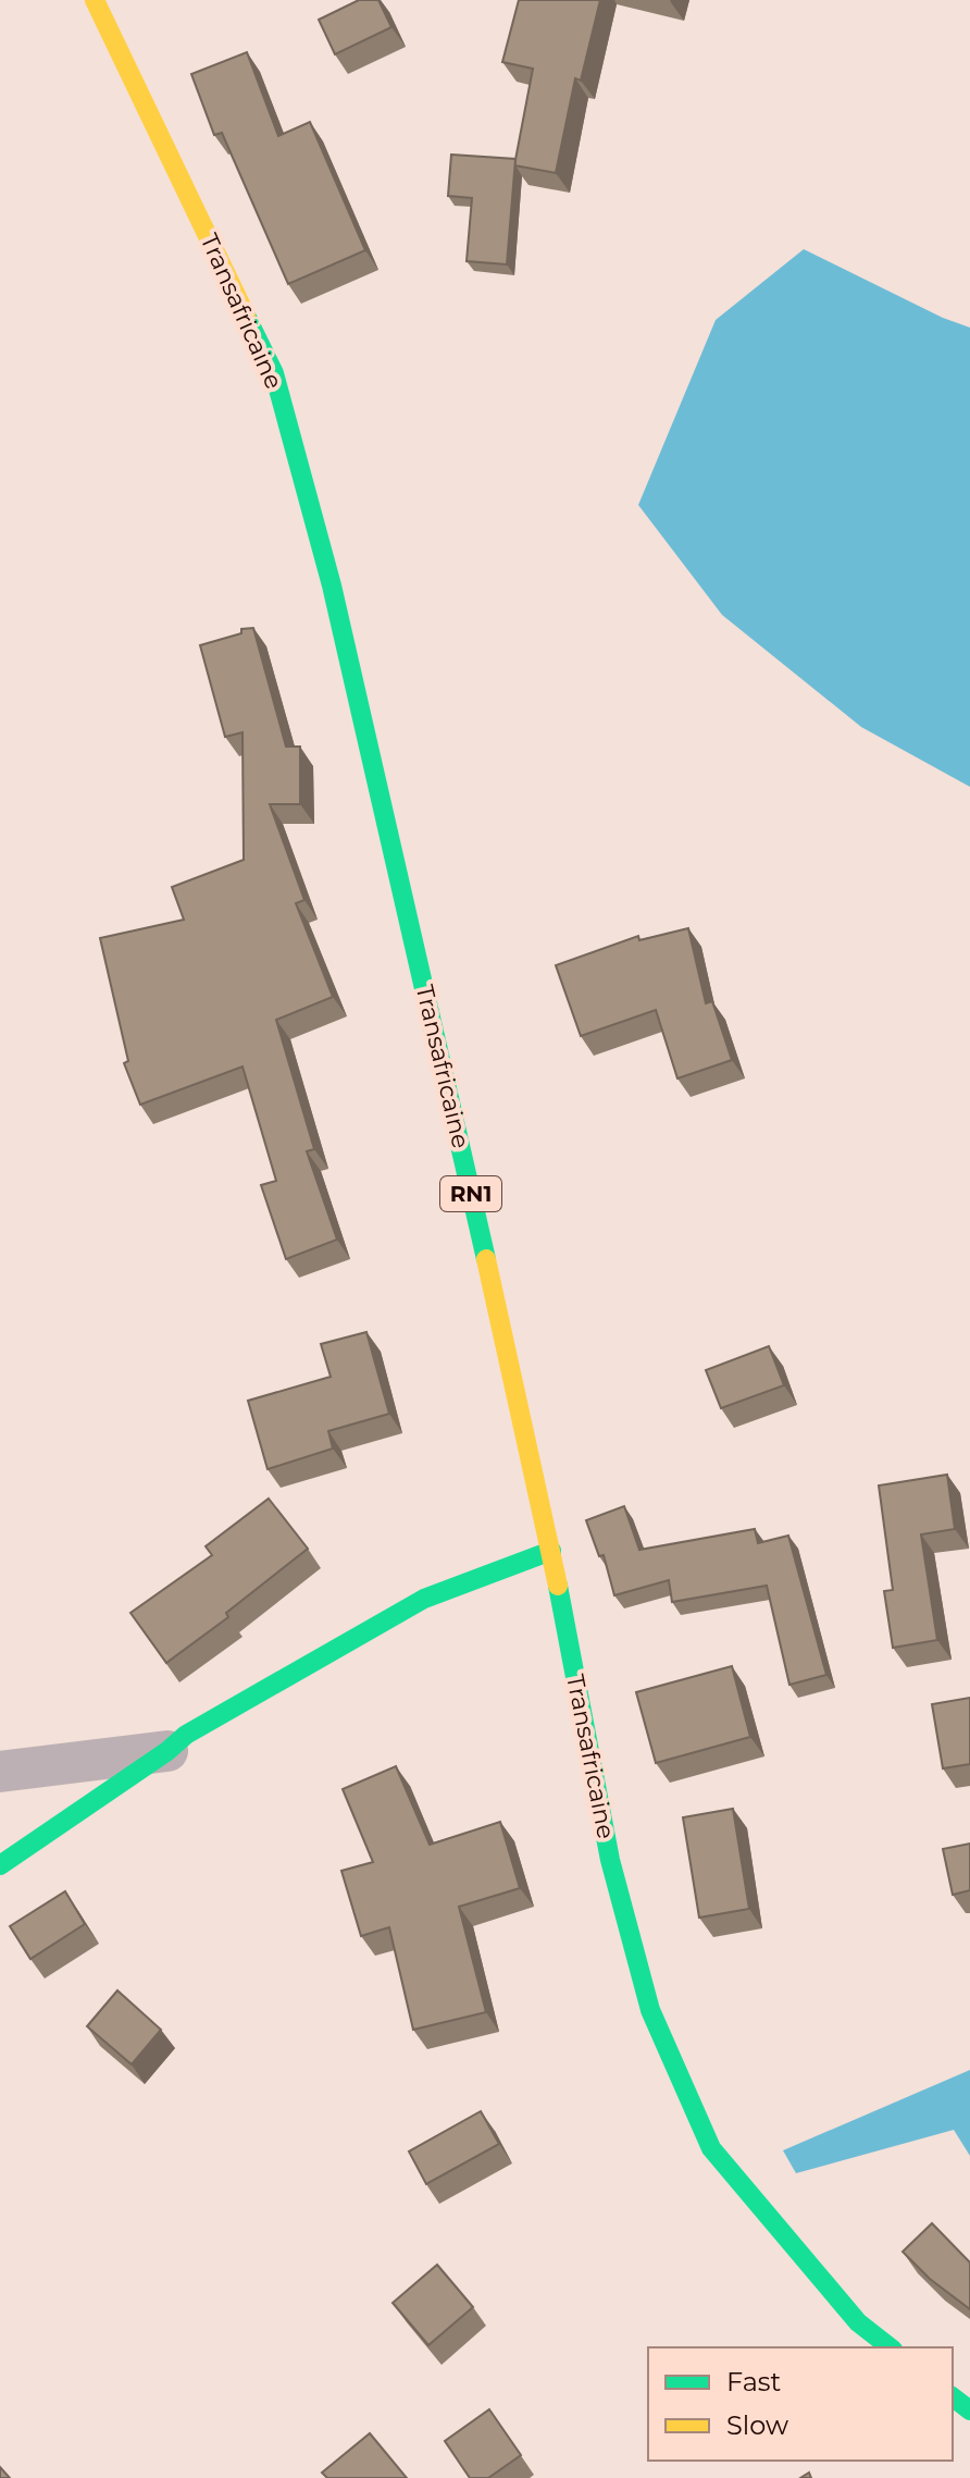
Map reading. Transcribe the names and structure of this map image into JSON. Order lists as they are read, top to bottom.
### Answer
{
  "streets": {
    "main road": ["Transafricaine", "RN1"]
  },
  "legend": ["Fast", "Slow"]
}
